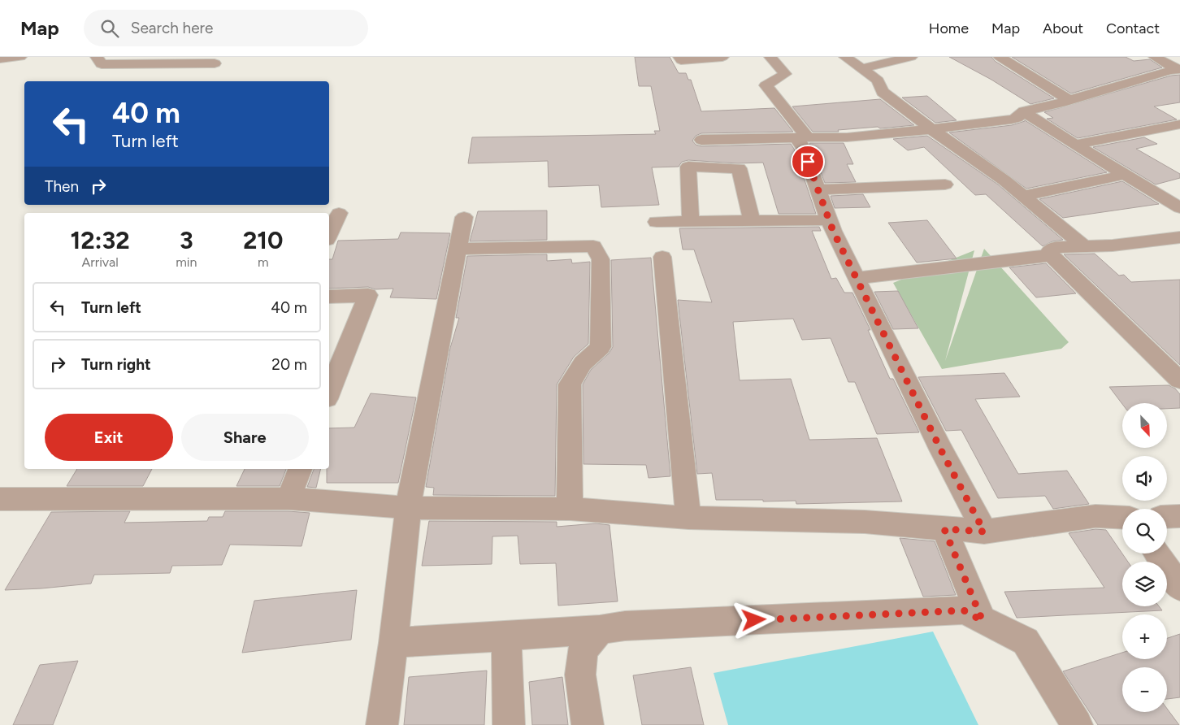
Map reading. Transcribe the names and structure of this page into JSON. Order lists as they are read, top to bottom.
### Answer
{
  "north": "bottom right",
  "page": {
    "header": "Map",
    "search": "Search here",
    "nav": [
      "Home",
      "Map",
      "About",
      "Contact"
    ],
    "turn": ["40 m", "Turn left"],
    "then": "Then",
    "eta": [
      "12:32",
      "Arrival",
      "3",
      "min",
      "210",
      "m"
    ],
    "list": [
      {
        "name": "Turn left",
        "value": "40 m"
      },
      {
        "name": "Turn right",
        "value": "20 m"
      }
    ],
    "map_buttons": ["+", "−"],
    "buttons": ["Exit", "Share"]
  }
}
